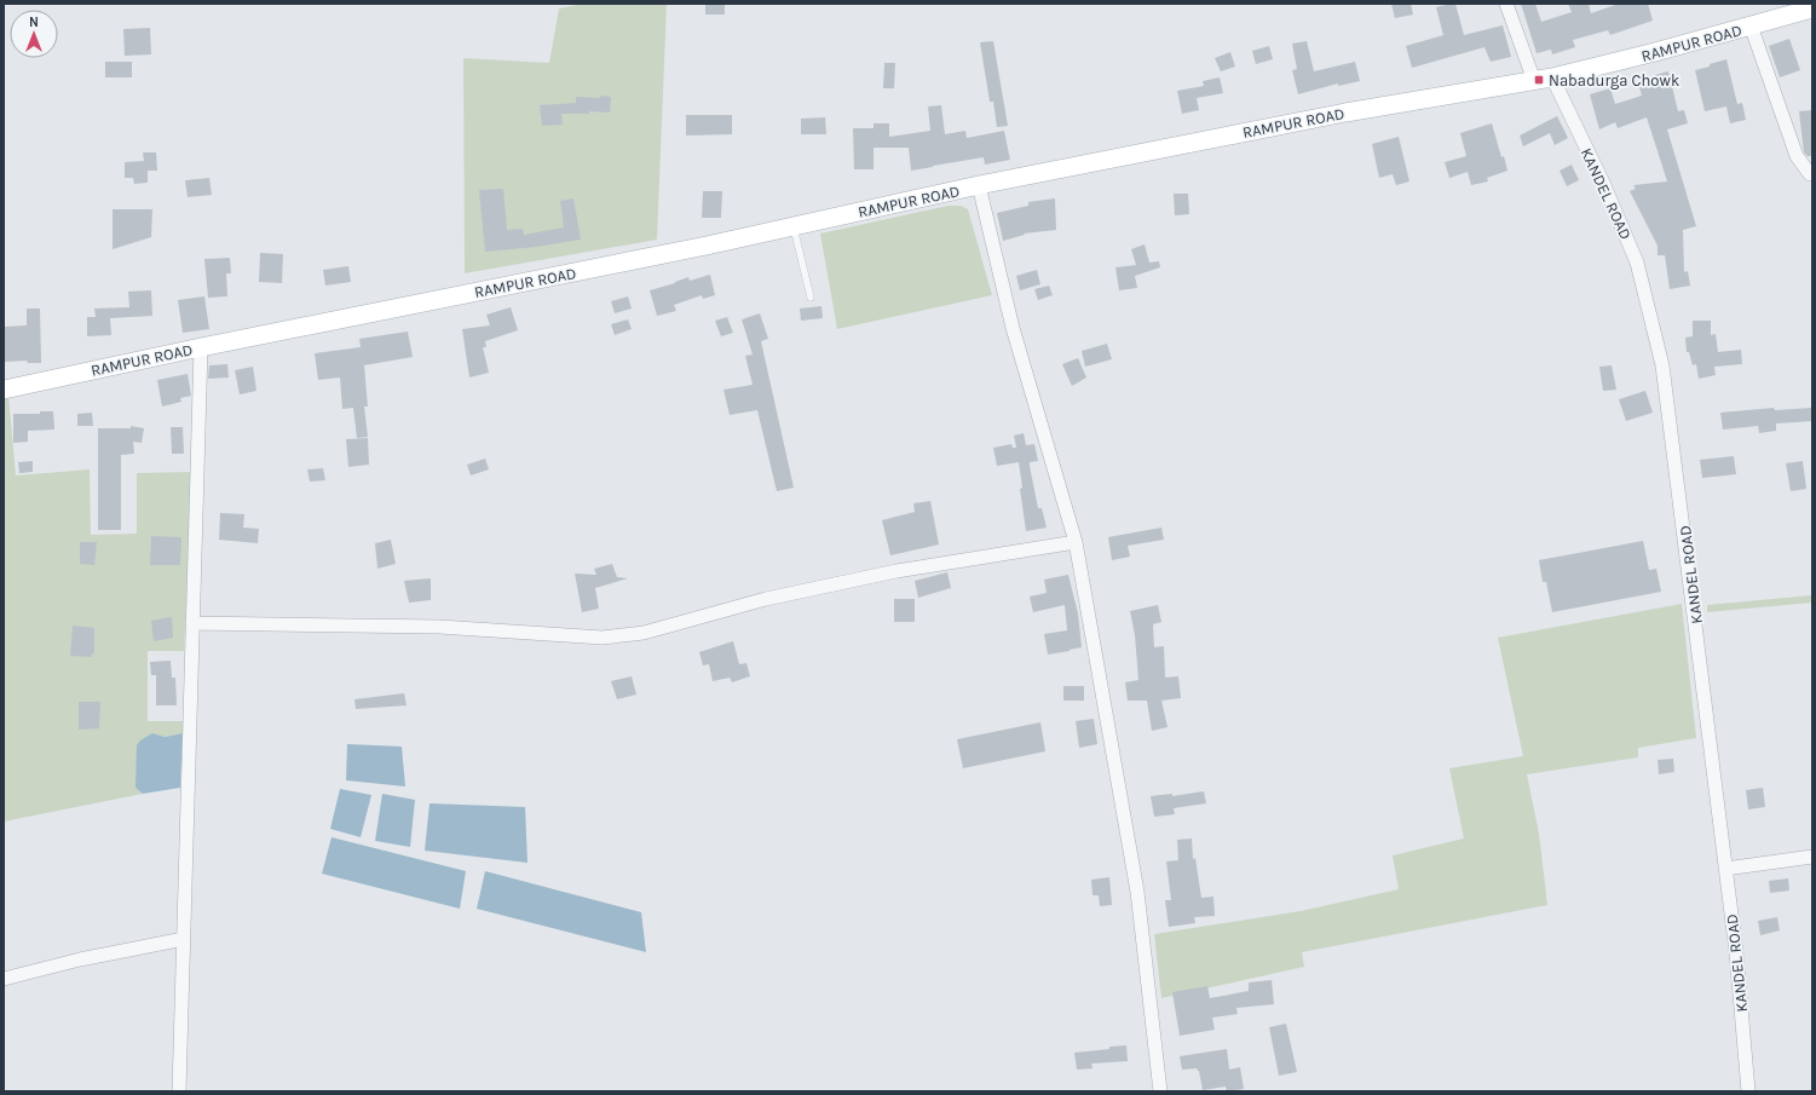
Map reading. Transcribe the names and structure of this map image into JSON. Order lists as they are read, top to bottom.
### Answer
{
  "streets": {
    "main road": ["RAMPUR ROAD"],
    "street": ["KANDEL ROAD"]
  },
  "crossings": [
    ["RAMPUR ROAD", "KANDEL ROAD"]
  ],
  "places": {
    "transit": ["Nabadurga Chowk"]
  },
  "north": "top"
}
